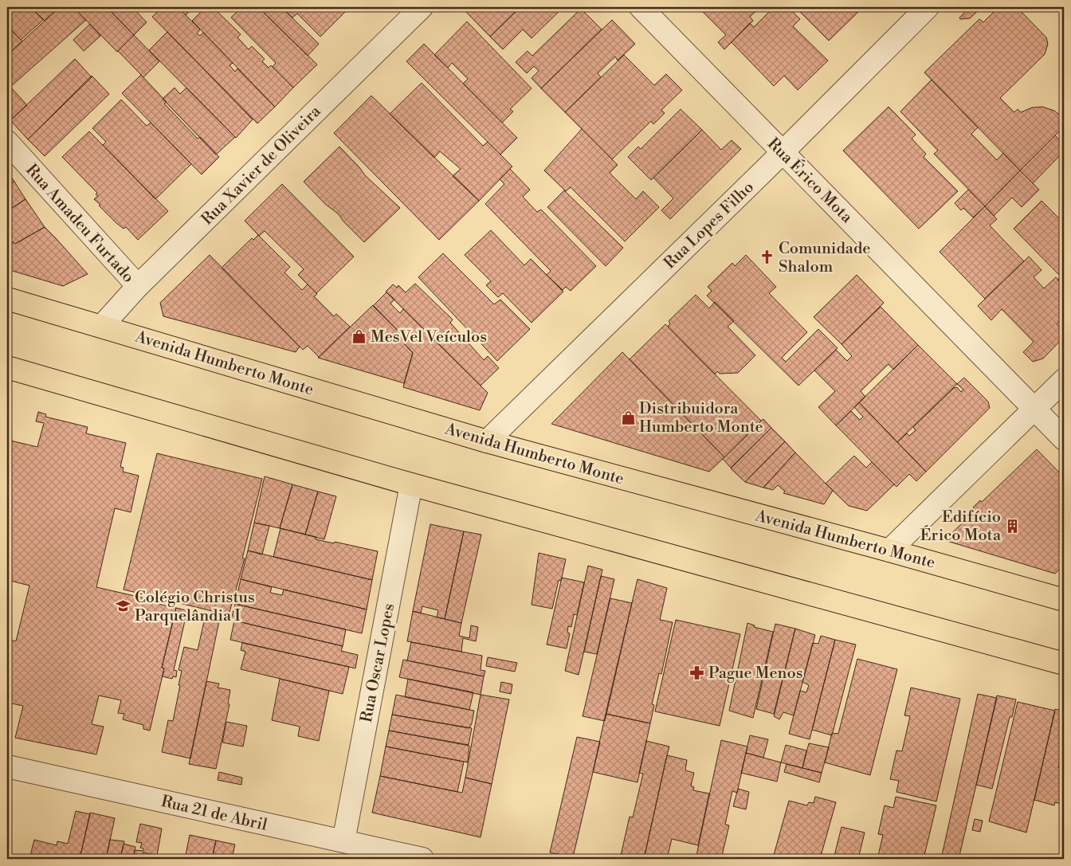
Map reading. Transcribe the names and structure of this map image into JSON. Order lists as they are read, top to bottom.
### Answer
{
  "streets": {
    "main road": ["Avenida Humberto Monte"],
    "street": [
      "Rua Xavier de Oliveira",
      "Rua Érico Mota",
      "Rua Amadeu Furtado",
      "Rua Lopes Filho",
      "Rua Oscar Lopes",
      "Rua 21 de Abril"
    ]
  },
  "crossings": [
    ["Rua Xavier de Oliveira", "Rua Amadeu Furtado"],
    ["Rua Xavier de Oliveira", "Avenida Humberto Monte"],
    ["Rua Érico Mota", "Rua Lopes Filho"],
    ["Rua Lopes Filho", "Avenida Humberto Monte"],
    ["Rua Oscar Lopes", "Rua 21 de Abril"]
  ],
  "places": {
    "church": ["Comunidade Shalom"],
    "shop": ["MesVel Veículos", "Distribuidora Humberto Monte"],
    "building": ["Edifício Érico Mota"],
    "school or university": ["Colégio Christus Parquelândia I"],
    "pharmacy": ["Pague Menos"]
  }
}
